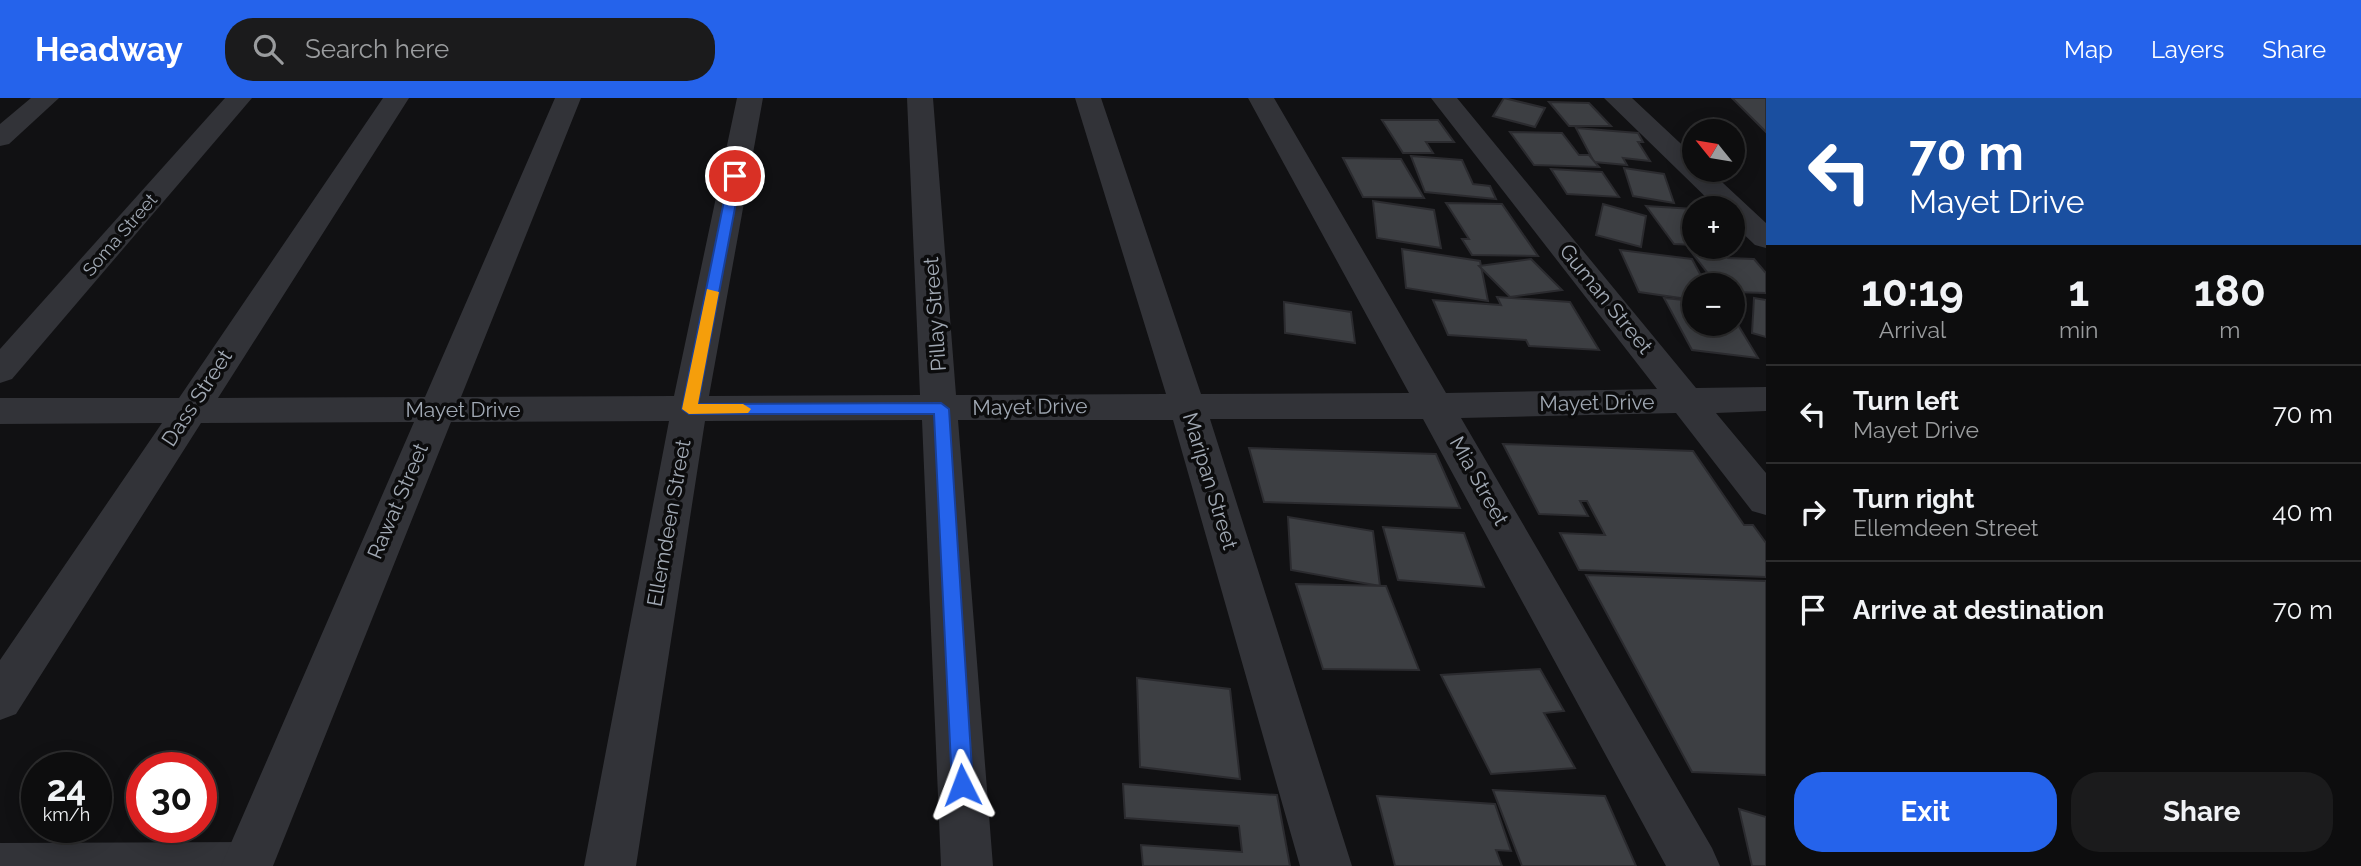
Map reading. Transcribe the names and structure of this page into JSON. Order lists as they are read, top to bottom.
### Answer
{
  "streets": {
    "street": [
      "Soma Street",
      "Guman Street",
      "Pillay Street",
      "Dass Street",
      "Mayet Drive",
      "Maripan Street",
      "Mia Street",
      "Rawat Street",
      "Ellemdeen Street"
    ]
  },
  "crossings": [
    ["Guman Street", "Mayet Drive"],
    ["Pillay Street", "Mayet Drive"],
    ["Dass Street", "Mayet Drive"],
    ["Mayet Drive", "Maripan Street"],
    ["Mayet Drive", "Mia Street"],
    ["Mayet Drive", "Rawat Street"],
    ["Mayet Drive", "Ellemdeen Street"]
  ],
  "north": "top left",
  "page": {
    "header": "Headway",
    "search": "Search here",
    "nav": ["Map", "Layers", "Share"],
    "turn": ["70 m", "Mayet Drive"],
    "map_buttons": ["+", "−"],
    "eta": [
      "10:19",
      "Arrival",
      "1",
      "min",
      "180",
      "m"
    ],
    "list": [
      {
        "name": "Turn left",
        "note": "Mayet Drive",
        "value": "70 m"
      },
      {
        "name": "Turn right",
        "note": "Ellemdeen Street",
        "value": "40 m"
      },
      {
        "name": "Arrive at destination",
        "value": "70 m"
      }
    ],
    "speed": "24 km/h",
    "limit": "30",
    "buttons": ["Exit", "Share"]
  }
}
